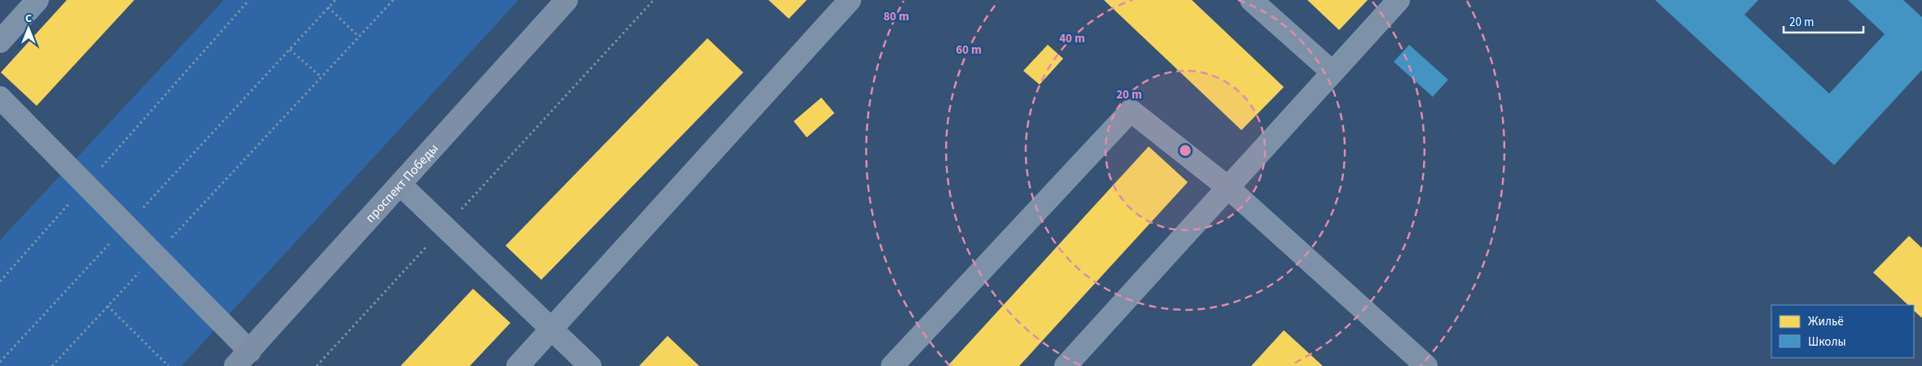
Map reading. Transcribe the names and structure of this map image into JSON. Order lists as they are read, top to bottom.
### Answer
{
  "streets": {
    "main road": ["проспект Победы"]
  },
  "legend": ["Жильё", "Школы"],
  "scale_bar": "20 m",
  "north": "top",
  "rings": [
    "80 m",
    "40 m",
    "60 m",
    "20 m"
  ]
}
